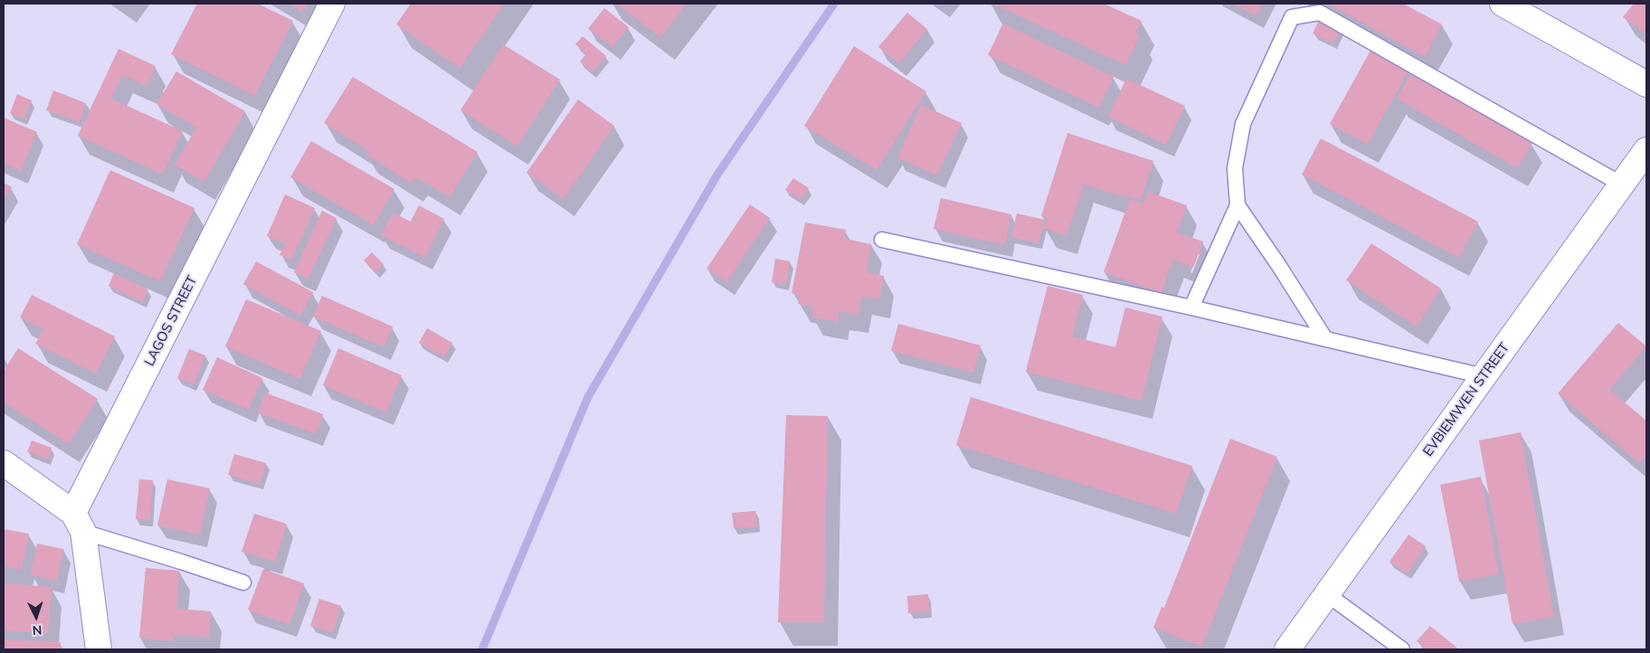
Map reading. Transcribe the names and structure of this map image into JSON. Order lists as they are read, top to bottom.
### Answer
{
  "streets": {
    "street": ["LAGOS STREET", "EVBIEMWEN STREET"]
  },
  "north": "bottom"
}
